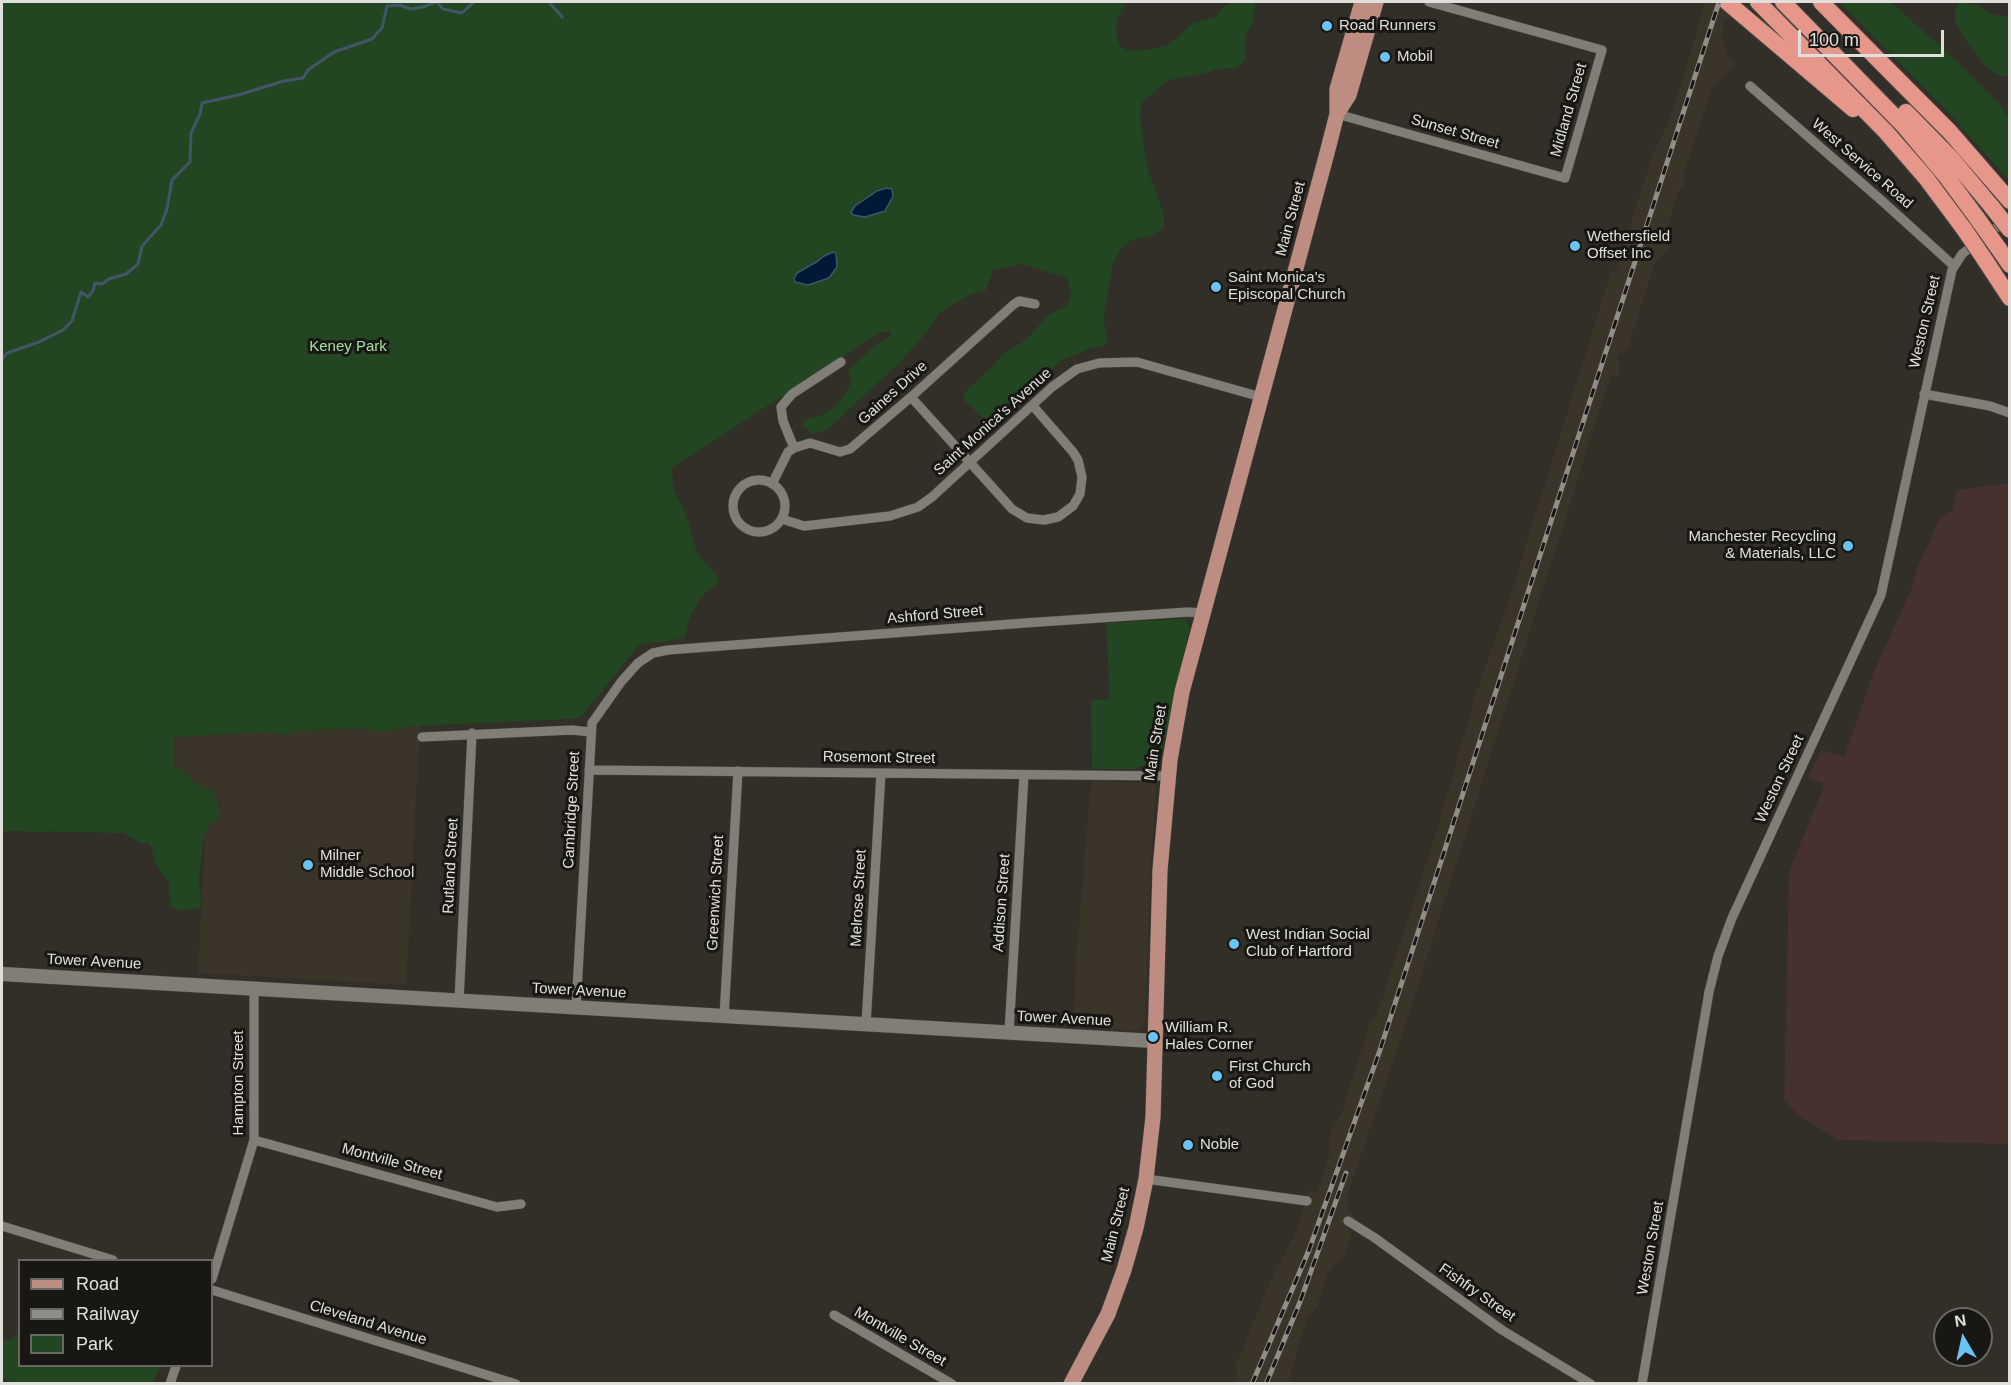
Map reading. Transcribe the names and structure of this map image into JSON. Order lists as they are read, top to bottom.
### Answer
{
  "streets": {
    "main road": ["Main Street", "Tower Avenue"],
    "street": [
      "Midland Street",
      "Sunset Street",
      "West Service Road",
      "Weston Street",
      "Gaines Drive",
      "Saint Monica's Avenue",
      "Ashford Street",
      "Rosemont Street",
      "Cambridge Street",
      "Rutland Street",
      "Greenwich Street",
      "Melrose Street",
      "Addison Street",
      "Hampton Street",
      "Montville Street",
      "Fishfry Street",
      "Cleveland Avenue"
    ]
  },
  "crossings": [
    ["Midland Street", "Sunset Street"],
    ["Sunset Street", "Main Street"],
    ["West Service Road", "Weston Street"],
    ["Main Street", "Saint Monica's Avenue"],
    ["Main Street", "Ashford Street"],
    ["Main Street", "Rosemont Street"],
    ["Main Street", "Tower Avenue"],
    ["Ashford Street", "Cambridge Street"],
    ["Rosemont Street", "Cambridge Street"],
    ["Rosemont Street", "Greenwich Street"],
    ["Rosemont Street", "Melrose Street"],
    ["Rosemont Street", "Addison Street"],
    ["Cambridge Street", "Tower Avenue"],
    ["Rutland Street", "Tower Avenue"],
    ["Greenwich Street", "Tower Avenue"],
    ["Melrose Street", "Tower Avenue"],
    ["Addison Street", "Tower Avenue"],
    ["Tower Avenue", "Hampton Street"],
    ["Hampton Street", "Montville Street"]
  ],
  "parks": ["Keney Park"],
  "places": [
    "Road Runners",
    "Mobil",
    "Wethersfield Offset Inc",
    "Saint Monica's Episcopal Church",
    "Manchester Recycling & Materials, LLC",
    "Milner Middle School",
    "West Indian Social Club of Hartford",
    "William R. Hales Corner",
    "First Church of God",
    "Noble"
  ],
  "legend": ["Road", "Railway", "Park"],
  "scale_bar": "100 m",
  "north": "top"
}
